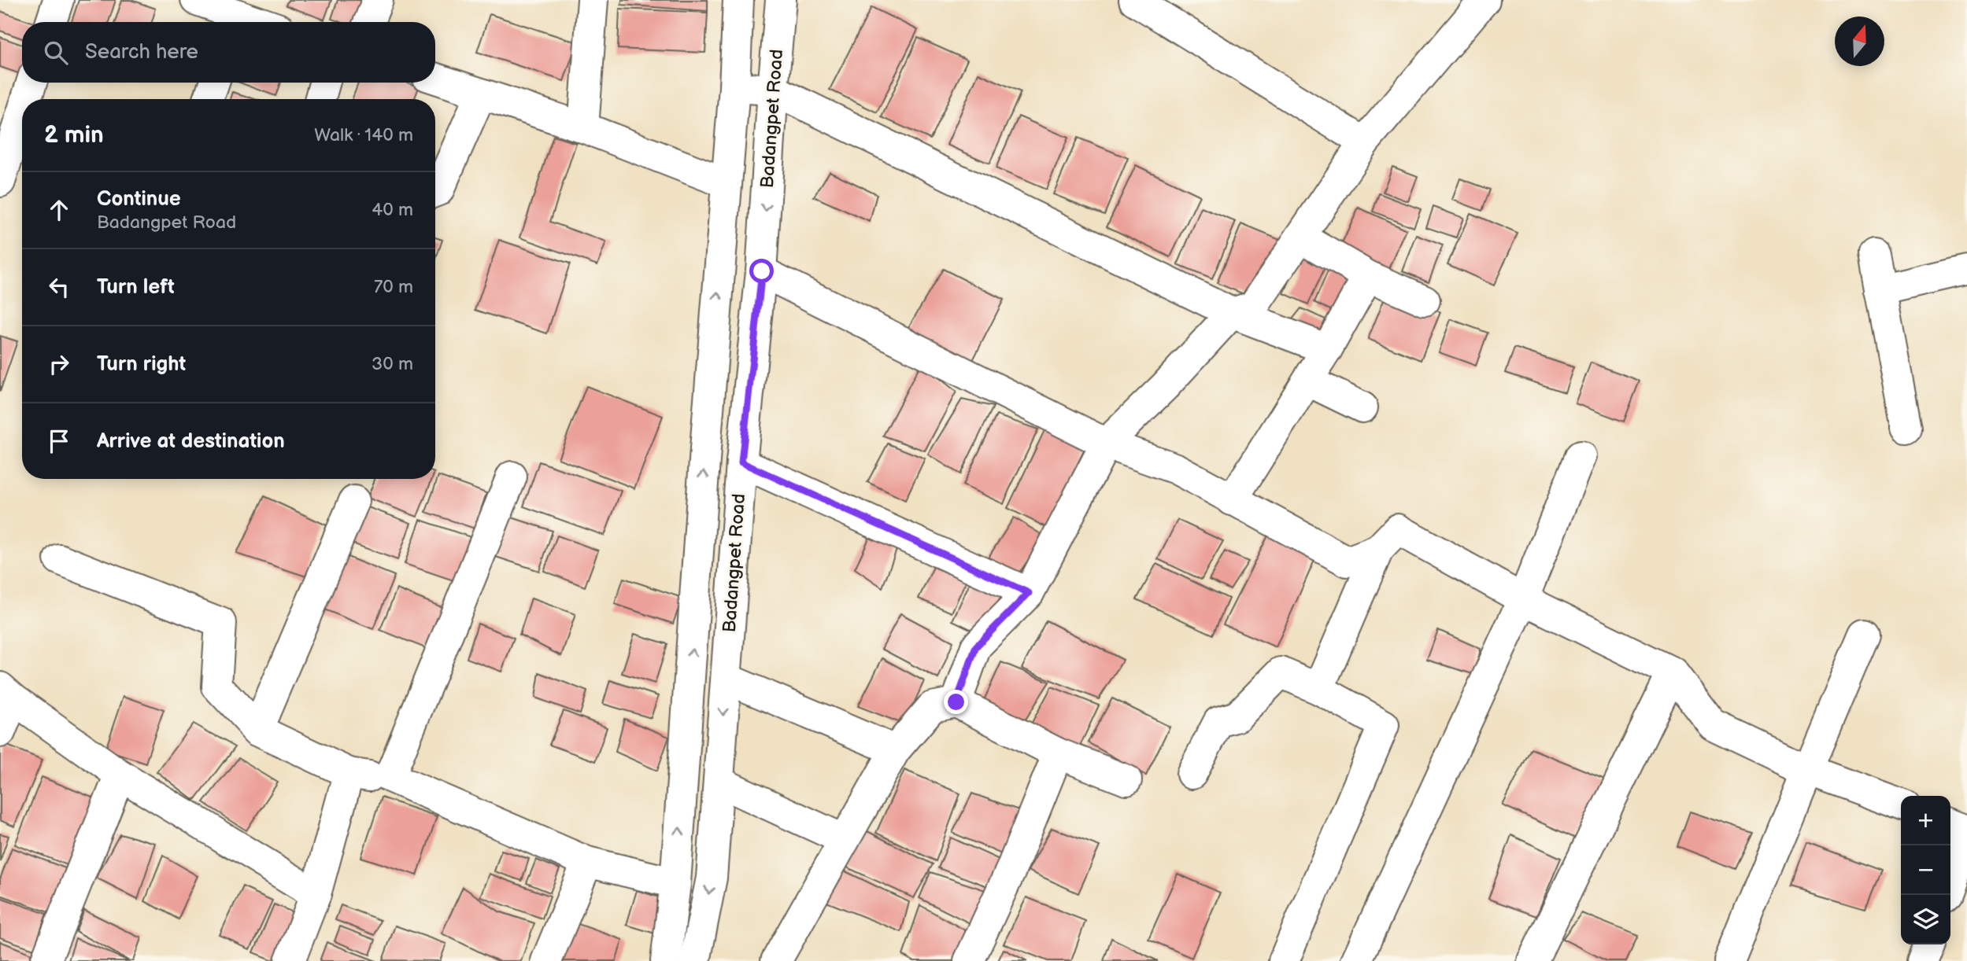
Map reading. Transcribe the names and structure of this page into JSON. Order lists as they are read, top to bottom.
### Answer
{
  "streets": {
    "street": ["Badangpet Road"]
  },
  "north": "top",
  "page": {
    "search": "Search here",
    "heading": ["2 min", "Walk · 140 m"],
    "list": [
      ["Continue", "Badangpet Road", "40 m"],
      ["Turn left", "70 m"],
      ["Turn right", "30 m"],
      "Arrive at destination"
    ],
    "map_buttons": ["+", "−"]
  }
}
